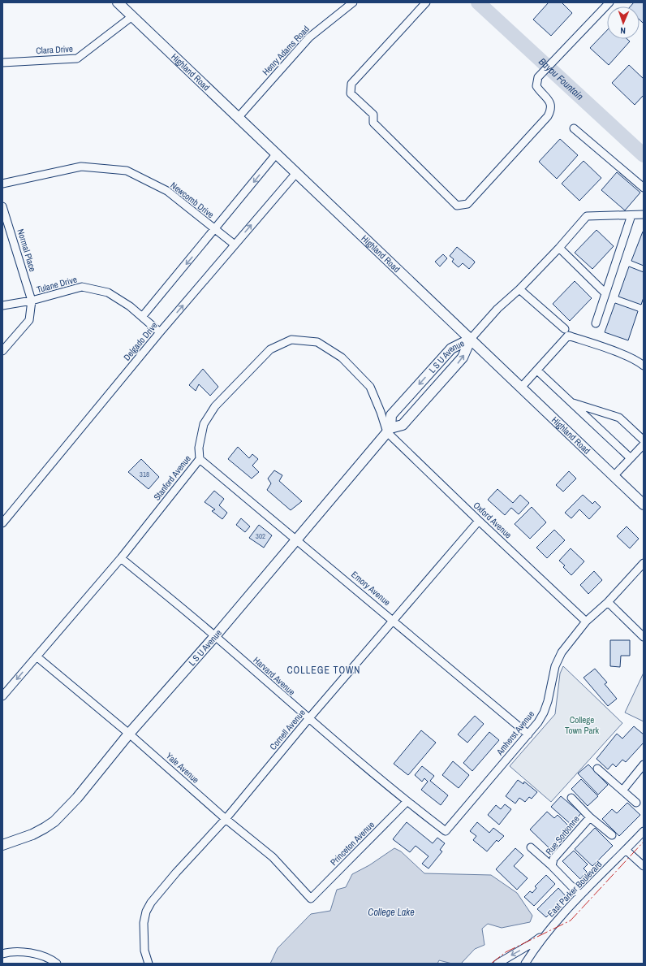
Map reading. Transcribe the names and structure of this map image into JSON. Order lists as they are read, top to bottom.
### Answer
{
  "streets": {
    "street": [
      "Clara Drive",
      "Henry Adams Road",
      "Highland Road",
      "Newcomb Drive",
      "Normal Place",
      "Tulane Drive",
      "Delgado Drive",
      "L S U Avenue",
      "Stanford Avenue",
      "Oxford Avenue",
      "Emory Avenue",
      "Harvard Avenue",
      "Cornell Avenue",
      "Amherst Avenue",
      "Yale Avenue",
      "Rue Sorbonne",
      "Princeton Avenue",
      "East Parker Boulevard"
    ]
  },
  "crossings": [
    ["Clara Drive", "Highland Road"],
    ["Henry Adams Road", "Highland Road"],
    ["Highland Road", "Delgado Drive"],
    ["Highland Road", "L S U Avenue"],
    ["Newcomb Drive", "Delgado Drive"],
    ["Normal Place", "Tulane Drive"],
    ["Tulane Drive", "Delgado Drive"],
    ["L S U Avenue", "Stanford Avenue"],
    ["L S U Avenue", "Oxford Avenue"],
    ["L S U Avenue", "Emory Avenue"],
    ["L S U Avenue", "Harvard Avenue"],
    ["L S U Avenue", "Yale Avenue"],
    ["Stanford Avenue", "Oxford Avenue"],
    ["Stanford Avenue", "Emory Avenue"],
    ["Stanford Avenue", "Harvard Avenue"],
    ["Stanford Avenue", "Yale Avenue"],
    ["Oxford Avenue", "Cornell Avenue"],
    ["Oxford Avenue", "Amherst Avenue"],
    ["Emory Avenue", "Cornell Avenue"],
    ["Emory Avenue", "Amherst Avenue"],
    ["Harvard Avenue", "Cornell Avenue"],
    ["Harvard Avenue", "Amherst Avenue"],
    ["Harvard Avenue", "Princeton Avenue"],
    ["Cornell Avenue", "Yale Avenue"],
    ["Yale Avenue", "Princeton Avenue"]
  ],
  "districts": ["COLLEGE TOWN"],
  "water": ["Bayou Fountain", "College Lake"],
  "parks": ["College Town Park"],
  "house_numbers": ["318", "302"],
  "north": "bottom"
}
